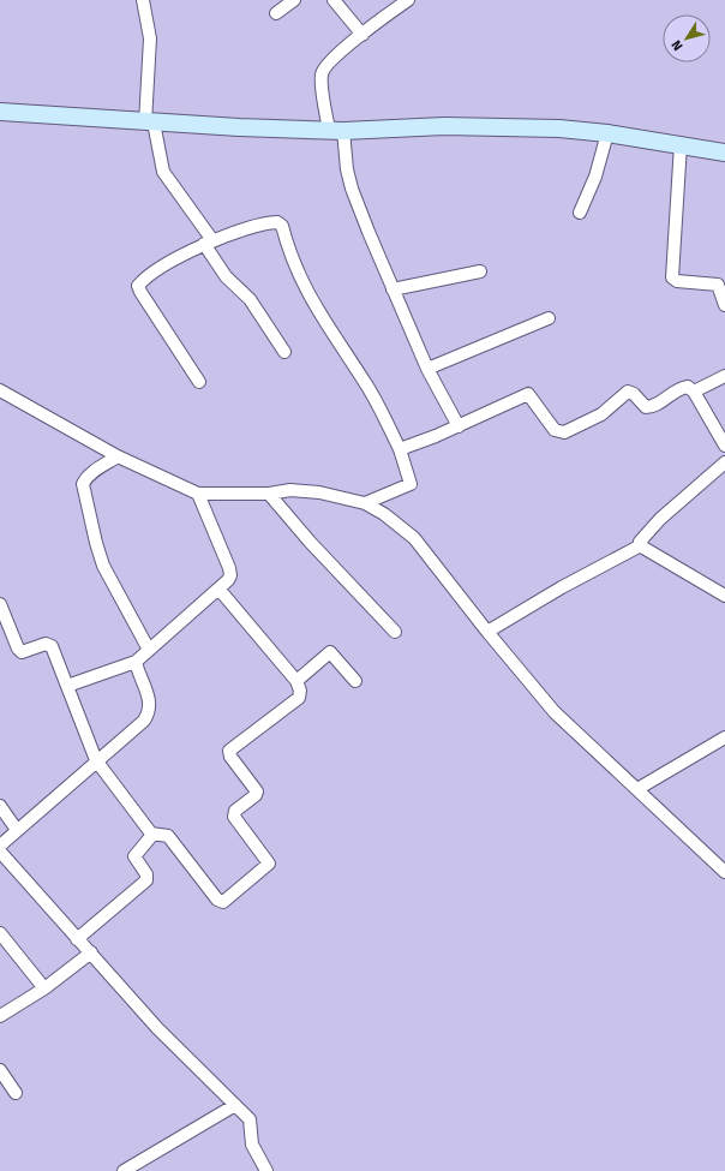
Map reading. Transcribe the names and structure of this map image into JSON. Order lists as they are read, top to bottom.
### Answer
{
  "north": "bottom left"
}
